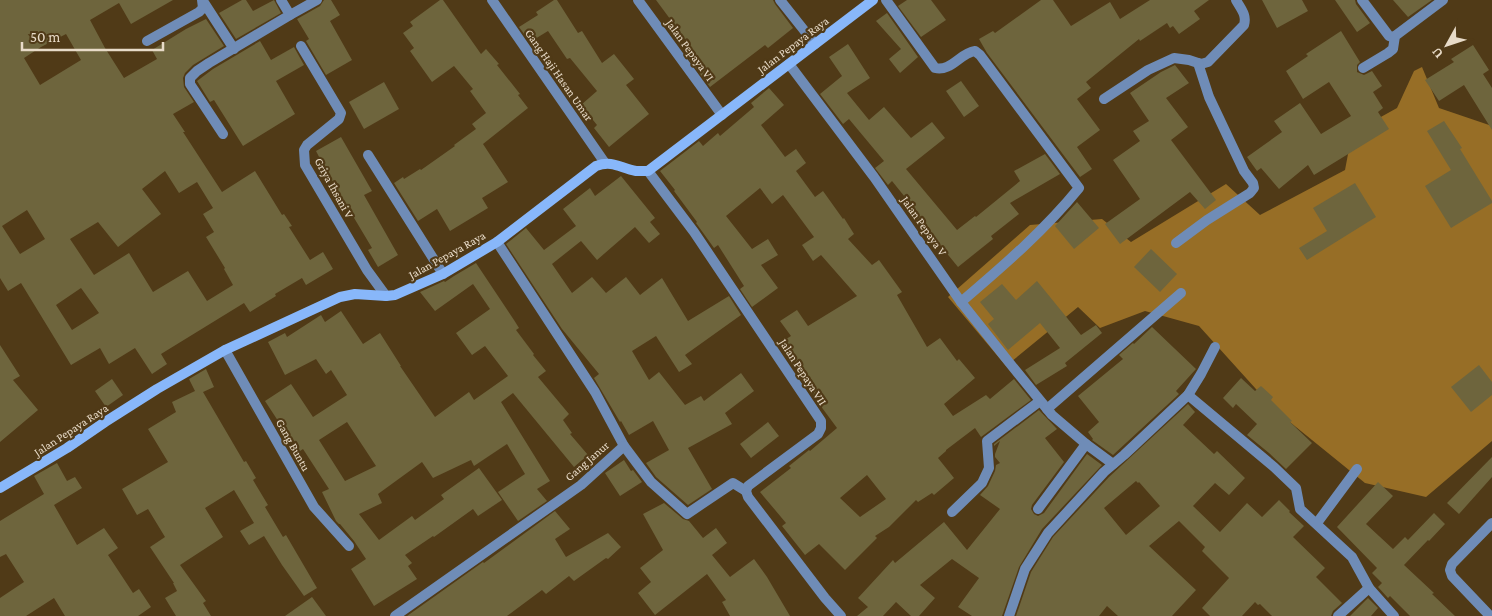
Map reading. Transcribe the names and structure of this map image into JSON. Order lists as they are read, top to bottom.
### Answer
{
  "streets": {
    "street": [
      "Jalan Pepaya Raya",
      "Jalan Pepaya VI",
      "Gang Haji Hasan Umar",
      "Griya Ihsani V",
      "Jalan Pepaya V",
      "Jalan Pepaya VII",
      "Gang Buntu",
      "Gang Janur"
    ]
  },
  "crossings": [
    ["Jalan Pepaya Raya", "Jalan Pepaya VI"],
    ["Jalan Pepaya Raya", "Gang Haji Hasan Umar"],
    ["Jalan Pepaya Raya", "Griya Ihsani V"],
    ["Jalan Pepaya Raya", "Jalan Pepaya V"],
    ["Jalan Pepaya Raya", "Jalan Pepaya VII"],
    ["Jalan Pepaya Raya", "Gang Buntu"],
    ["Jalan Pepaya Raya", "Gang Janur"]
  ],
  "scale_bar": "50 m",
  "north": "bottom left"
}
